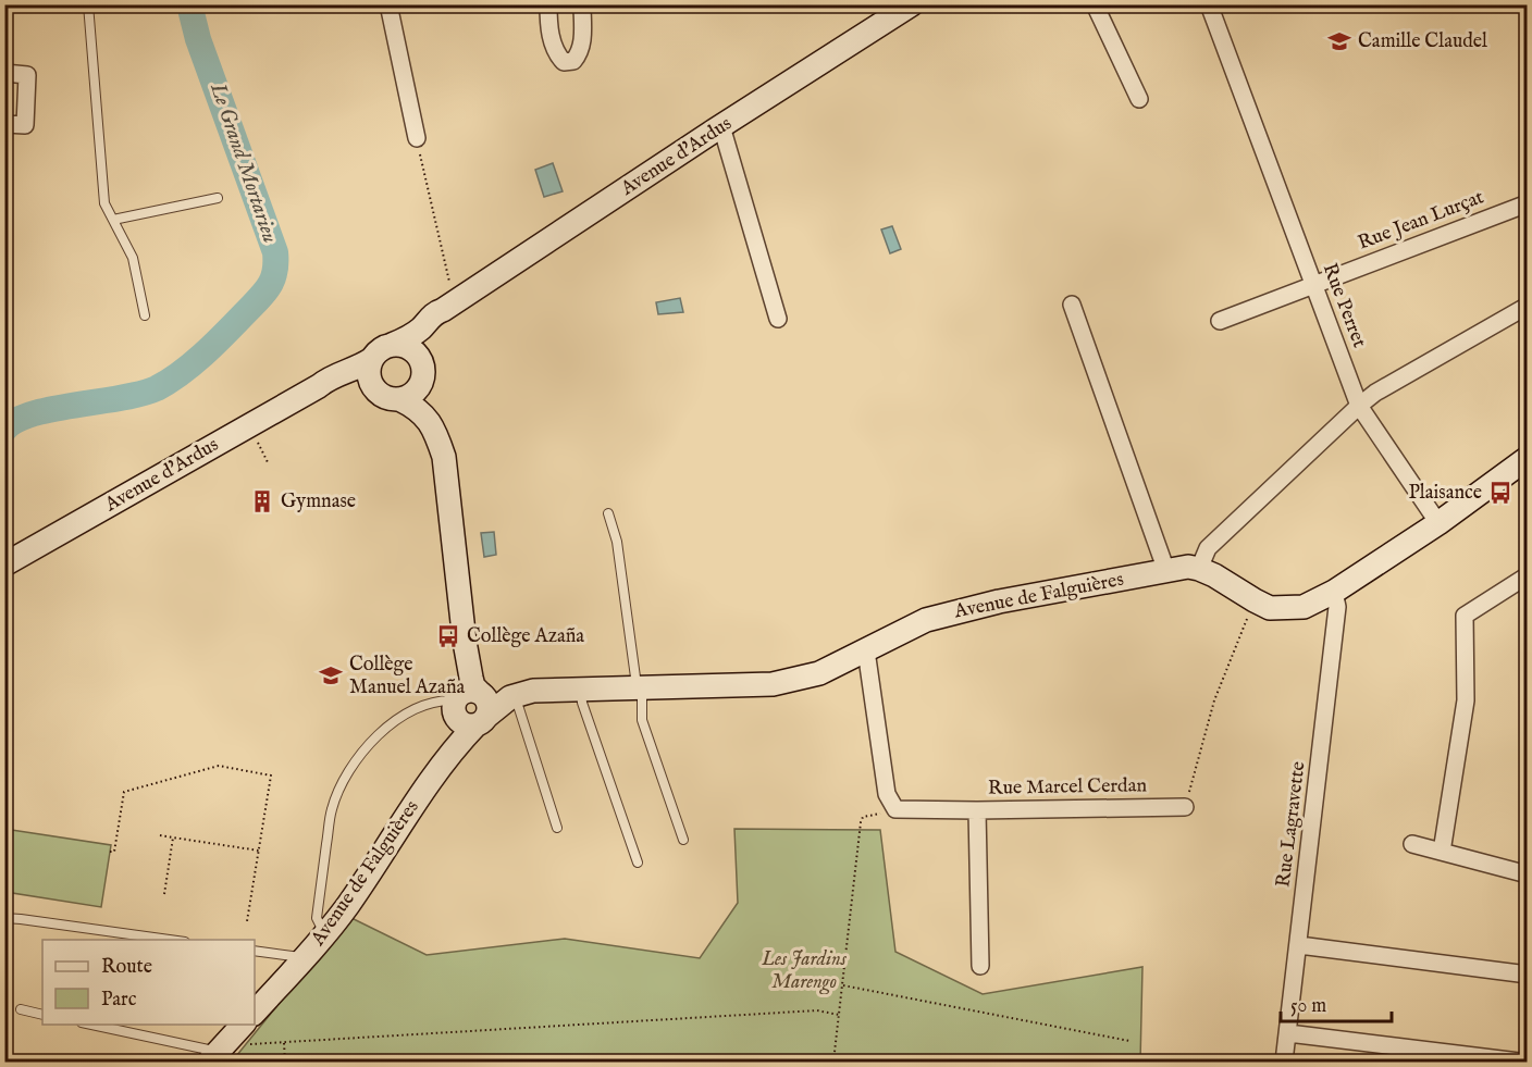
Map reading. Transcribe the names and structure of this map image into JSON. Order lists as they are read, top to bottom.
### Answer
{
  "streets": {
    "street": [
      "Avenue d'Ardus",
      "Rue Jean Lurçat",
      "Rue Perret",
      "Avenue de Falguières",
      "Rue Marcel Cerdan",
      "Rue Lagravette"
    ]
  },
  "crossings": [
    ["Rue Jean Lurçat", "Rue Perret"]
  ],
  "water": ["Le Grand Mortarieu"],
  "parks": ["Les Jardins Marengo"],
  "places": {
    "school or university": ["Camille Claudel", "Collège Manuel Azaña"],
    "bus stop": ["Plaisance", "Collège Azaña"],
    "building": ["Gymnase"]
  },
  "legend": ["Route", "Parc"],
  "scale_bar": "50 m"
}
